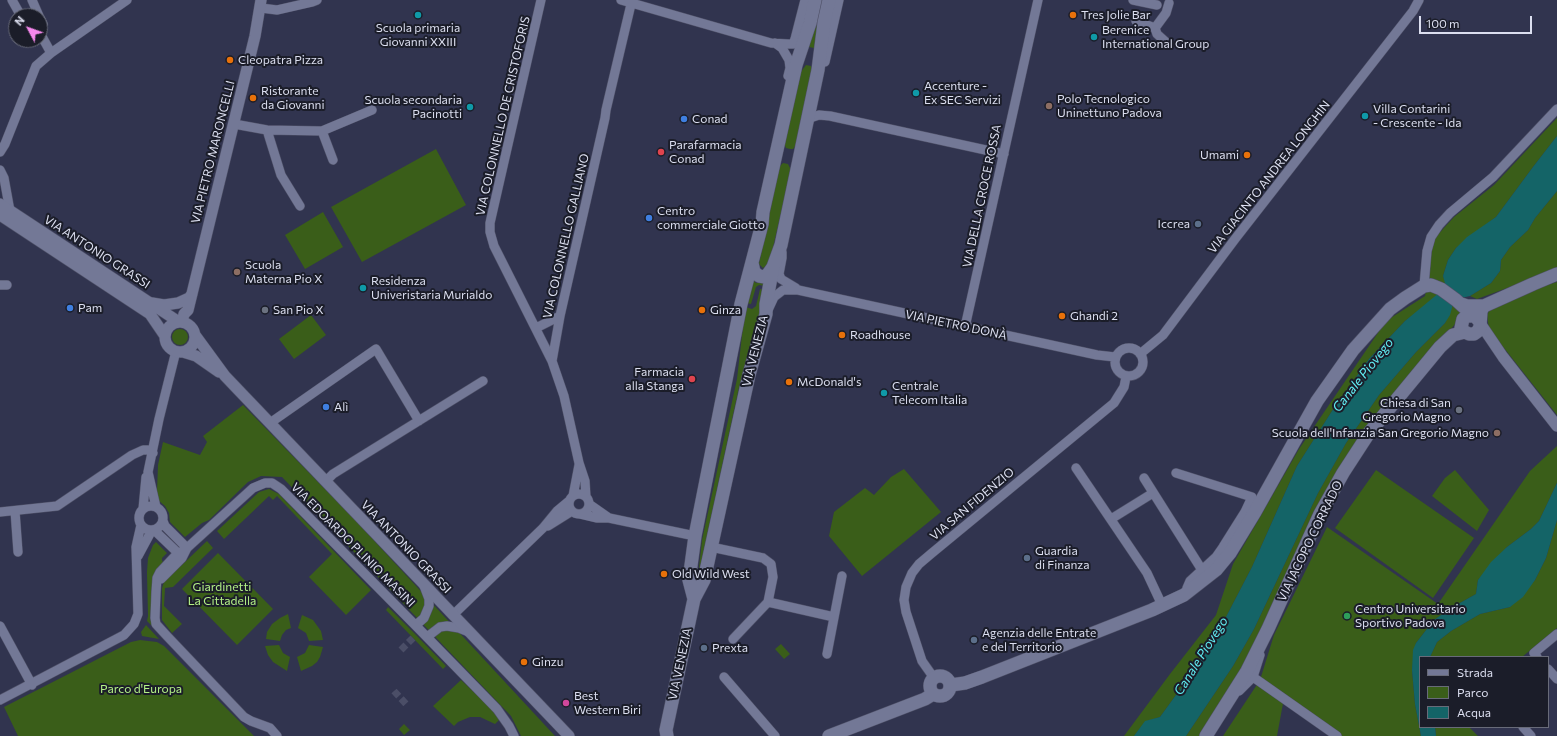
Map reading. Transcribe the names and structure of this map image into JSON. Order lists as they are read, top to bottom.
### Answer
{
  "streets": {
    "main road": ["VIA VENEZIA", "VIA JACOPO CORRADO"],
    "street": [
      "VIA COLONNELLO DE CRISTOFORIS",
      "VIA PIETRO MARONCELLI",
      "VIA GIACINTO ANDREA LONGHIN",
      "VIA DELLA CROCE ROSSA",
      "VIA COLONNELLO GALLIANO",
      "VIA ANTONIO GRASSI",
      "VIA PIETRO DONÀ",
      "VIA SAN FIDENZIO",
      "VIA EDOARDO PLINIO MASINI"
    ]
  },
  "crossings": [
    ["VIA COLONNELLO DE CRISTOFORIS", "VIA COLONNELLO GALLIANO"],
    ["VIA PIETRO MARONCELLI", "VIA ANTONIO GRASSI"],
    ["VIA GIACINTO ANDREA LONGHIN", "VIA PIETRO DONÀ"],
    ["VIA GIACINTO ANDREA LONGHIN", "VIA SAN FIDENZIO"],
    ["VIA DELLA CROCE ROSSA", "VIA PIETRO DONÀ"],
    ["VIA ANTONIO GRASSI", "VIA EDOARDO PLINIO MASINI"],
    ["VIA PIETRO DONÀ", "VIA VENEZIA"],
    ["VIA PIETRO DONÀ", "VIA SAN FIDENZIO"]
  ],
  "water": ["Canale Piovego"],
  "parks": ["Giardinetti La Cittadella", "Parco d'Europa"],
  "places": [
    "Scuola primaria Giovanni XXIII",
    "Tres Jolie Bar",
    "Berenice International Group",
    "Cleopatra Pizza",
    "Accenture - Ex SEC Servizi",
    "Ristorante da Giovanni",
    "Polo Tecnologico Uninettuno Padova",
    "Scuola secondaria Pacinotti",
    "Villa Contarini - Crescente - Ida",
    "Conad",
    "Parafarmacia Conad",
    "Umami",
    "Centro commerciale Giotto",
    "Iccrea",
    "Scuola Materna Pio X",
    "Residenza Univeristaria Murialdo",
    "Pam",
    "San Pio X",
    "Ginza",
    "Ghandi 2",
    "Roadhouse",
    "Farmacia alla Stanga",
    "McDonald's",
    "Centrale Telecom Italia",
    "Alì",
    "Chiesa di San Gregorio Magno",
    "Scuola dell'Infanzia San Gregorio Magno",
    "Guardia di Finanza",
    "Old Wild West",
    "Centro Universitario Sportivo Padova",
    "Agenzia delle Entrate e del Territorio",
    "Prexta",
    "Ginzu",
    "Best Western Biri"
  ],
  "legend": ["Strada", "Parco", "Acqua"],
  "scale_bar": "100 m",
  "north": "top left"
}
